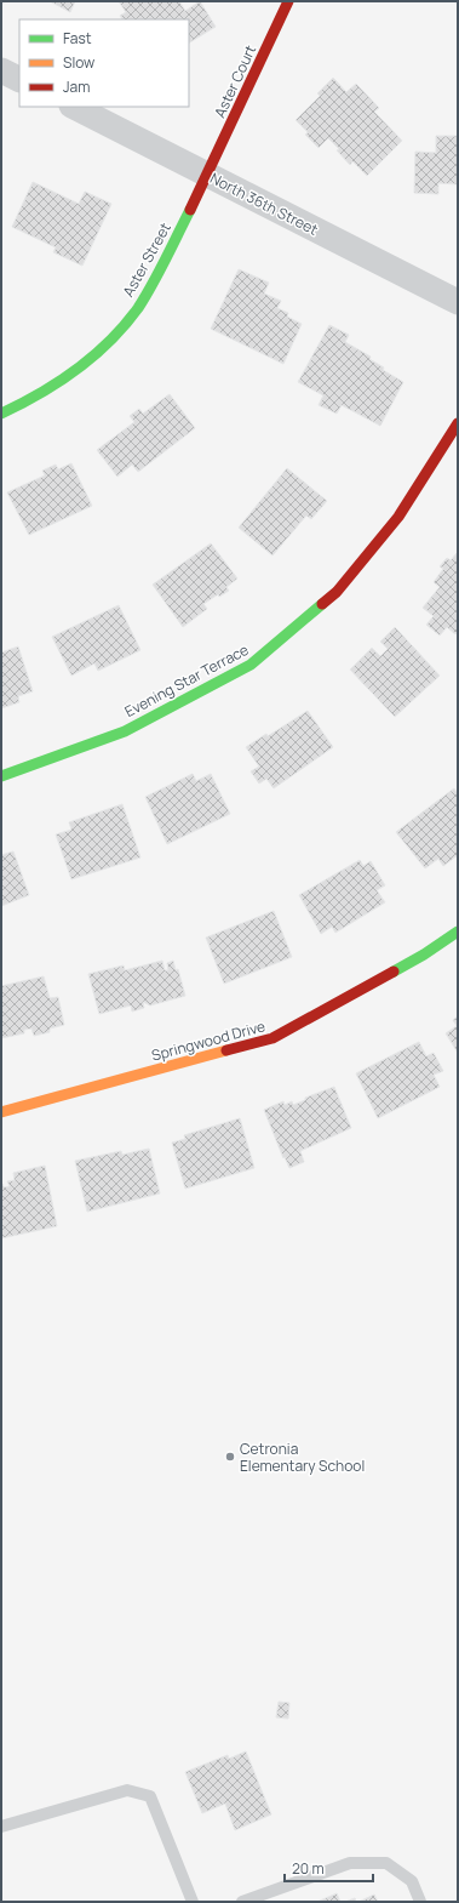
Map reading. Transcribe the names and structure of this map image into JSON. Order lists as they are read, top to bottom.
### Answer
{
  "streets": {
    "street": [
      "Aster Court",
      "North 36th Street",
      "Aster Street",
      "Evening Star Terrace",
      "Springwood Drive"
    ]
  },
  "crossings": [
    ["Aster Court", "North 36th Street"],
    ["Aster Court", "Aster Street"],
    ["North 36th Street", "Aster Street"]
  ],
  "places": ["Cetronia Elementary School"],
  "legend": ["Fast", "Slow", "Jam"],
  "scale_bar": "20 m"
}
